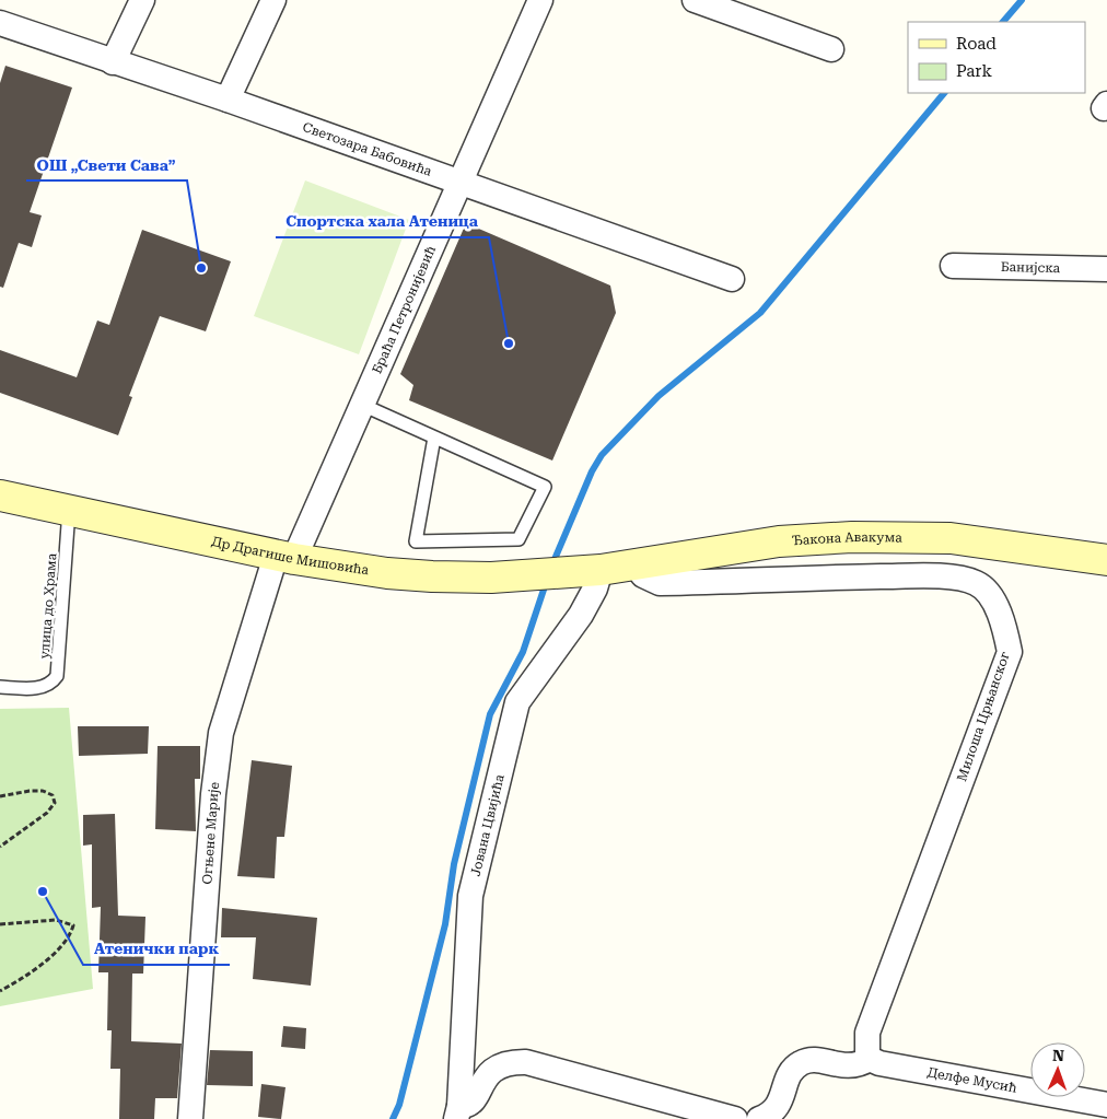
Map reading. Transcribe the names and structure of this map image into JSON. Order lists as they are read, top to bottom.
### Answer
{
  "streets": {
    "main road": ["Ђакона Авакума", "Др Драгише Мишовића"],
    "street": [
      "Светозара Бабовића",
      "Банијска",
      "Браћа Петронијевић",
      "Милоша Црњанског",
      "Јована Цвијића",
      "Огњене Марије",
      "Делфе Мусић"
    ],
    "lane": ["улица до Храма"]
  },
  "crossings": [
    ["Светозара Бабовића", "Браћа Петронијевић"],
    ["Браћа Петронијевић", "Др Драгише Мишовића"],
    ["Браћа Петронијевић", "Огњене Марије"],
    ["Ђакона Авакума", "Др Драгише Мишовића"],
    ["Ђакона Авакума", "Милоша Црњанског"],
    ["Ђакона Авакума", "Јована Цвијића"],
    ["Др Драгише Мишовића", "улица до Храма"],
    ["Др Драгише Мишовића", "Јована Цвијића"],
    ["Др Драгише Мишовића", "Огњене Марије"],
    ["Милоша Црњанског", "Делфе Мусић"]
  ],
  "places": ["ОШ „Свети Сава”", "Спортска хала Атеница", "Атенички парк"],
  "legend": ["Road", "Park"],
  "north": "top"
}
